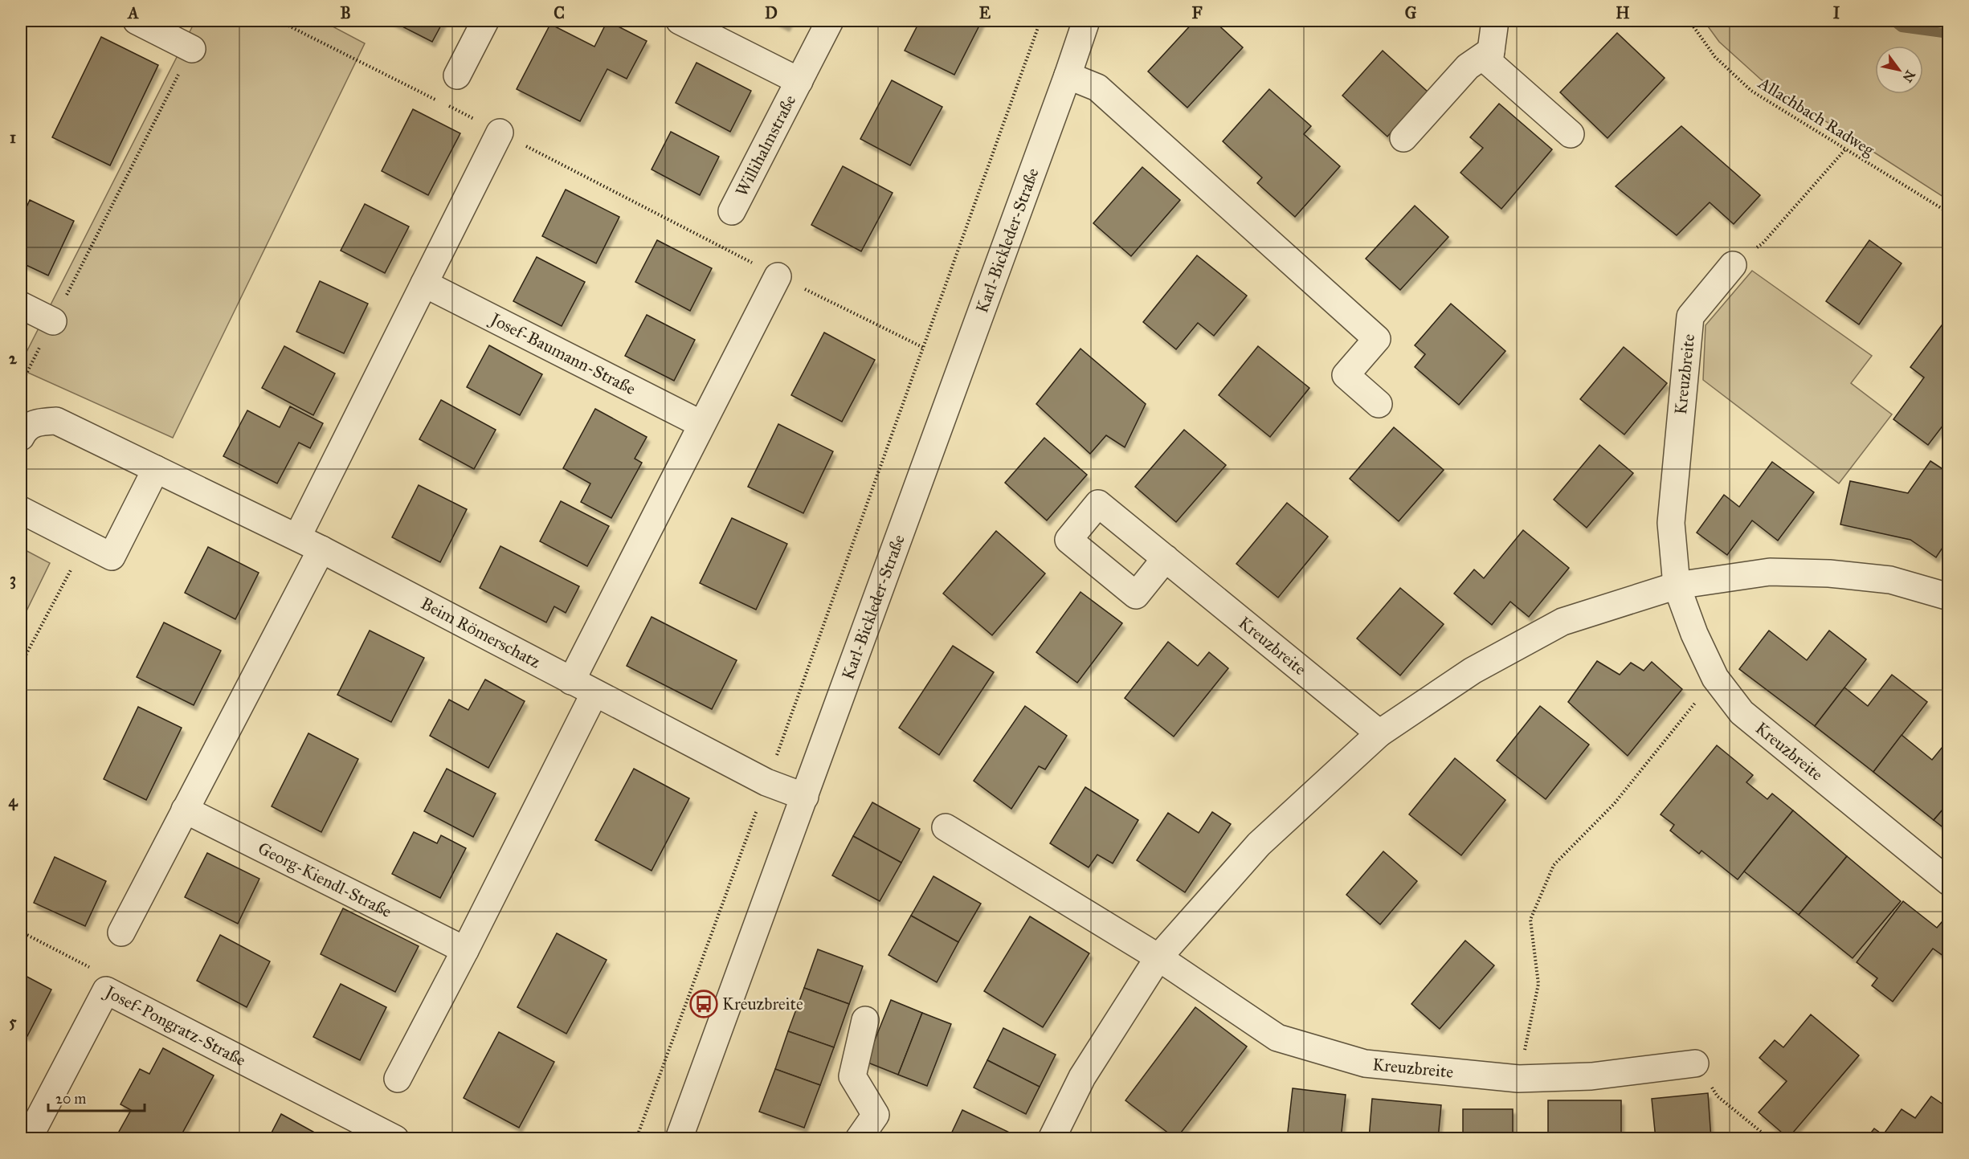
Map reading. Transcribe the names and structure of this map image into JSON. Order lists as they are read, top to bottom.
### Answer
{
  "streets": {
    "street": [
      "Willihalmstraße",
      "Karl-Bickleder-Straße",
      "Josef-Baumann-Straße",
      "Kreuzbreite",
      "Beim Römerschatz",
      "Georg-Kiendl-Straße",
      "Josef-Pongratz-Straße"
    ],
    "path": ["Allachbach Radweg"]
  },
  "crossings": [
    ["Karl-Bickleder-Straße", "Beim Römerschatz"]
  ],
  "places": {
    "bus stop": ["Kreuzbreite"]
  },
  "scale_bar": "20 m",
  "north": "bottom right",
  "grid": {
    "columns": [
      "A",
      "B",
      "C",
      "D",
      "E",
      "F",
      "G",
      "H",
      "I"
    ],
    "rows": [
      "1",
      "2",
      "3",
      "4",
      "5"
    ]
  }
}
